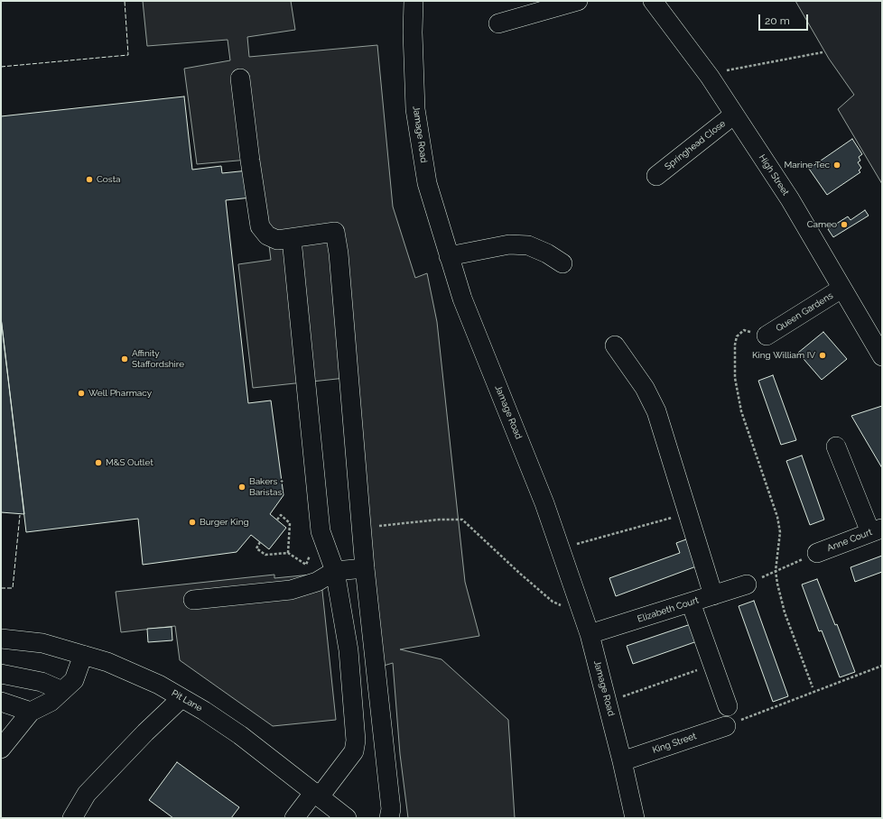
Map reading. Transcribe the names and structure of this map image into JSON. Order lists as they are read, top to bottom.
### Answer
{
  "streets": {
    "street": [
      "Jamage Road",
      "Springhead Close",
      "High Street",
      "Queen Gardens",
      "Anne Court",
      "Elizabeth Court",
      "Pit Lane",
      "King Street"
    ]
  },
  "crossings": [
    ["Jamage Road", "Elizabeth Court"],
    ["Jamage Road", "King Street"],
    ["Springhead Close", "High Street"],
    ["High Street", "Queen Gardens"]
  ],
  "places": [
    "Marine Tec",
    "Costa",
    "Cameo",
    "King William IV",
    "Affinity Staffordshire",
    "Well Pharmacy",
    "M&S Outlet",
    "Bakers + Baristas",
    "Burger King"
  ],
  "scale_bar": "20 m"
}
